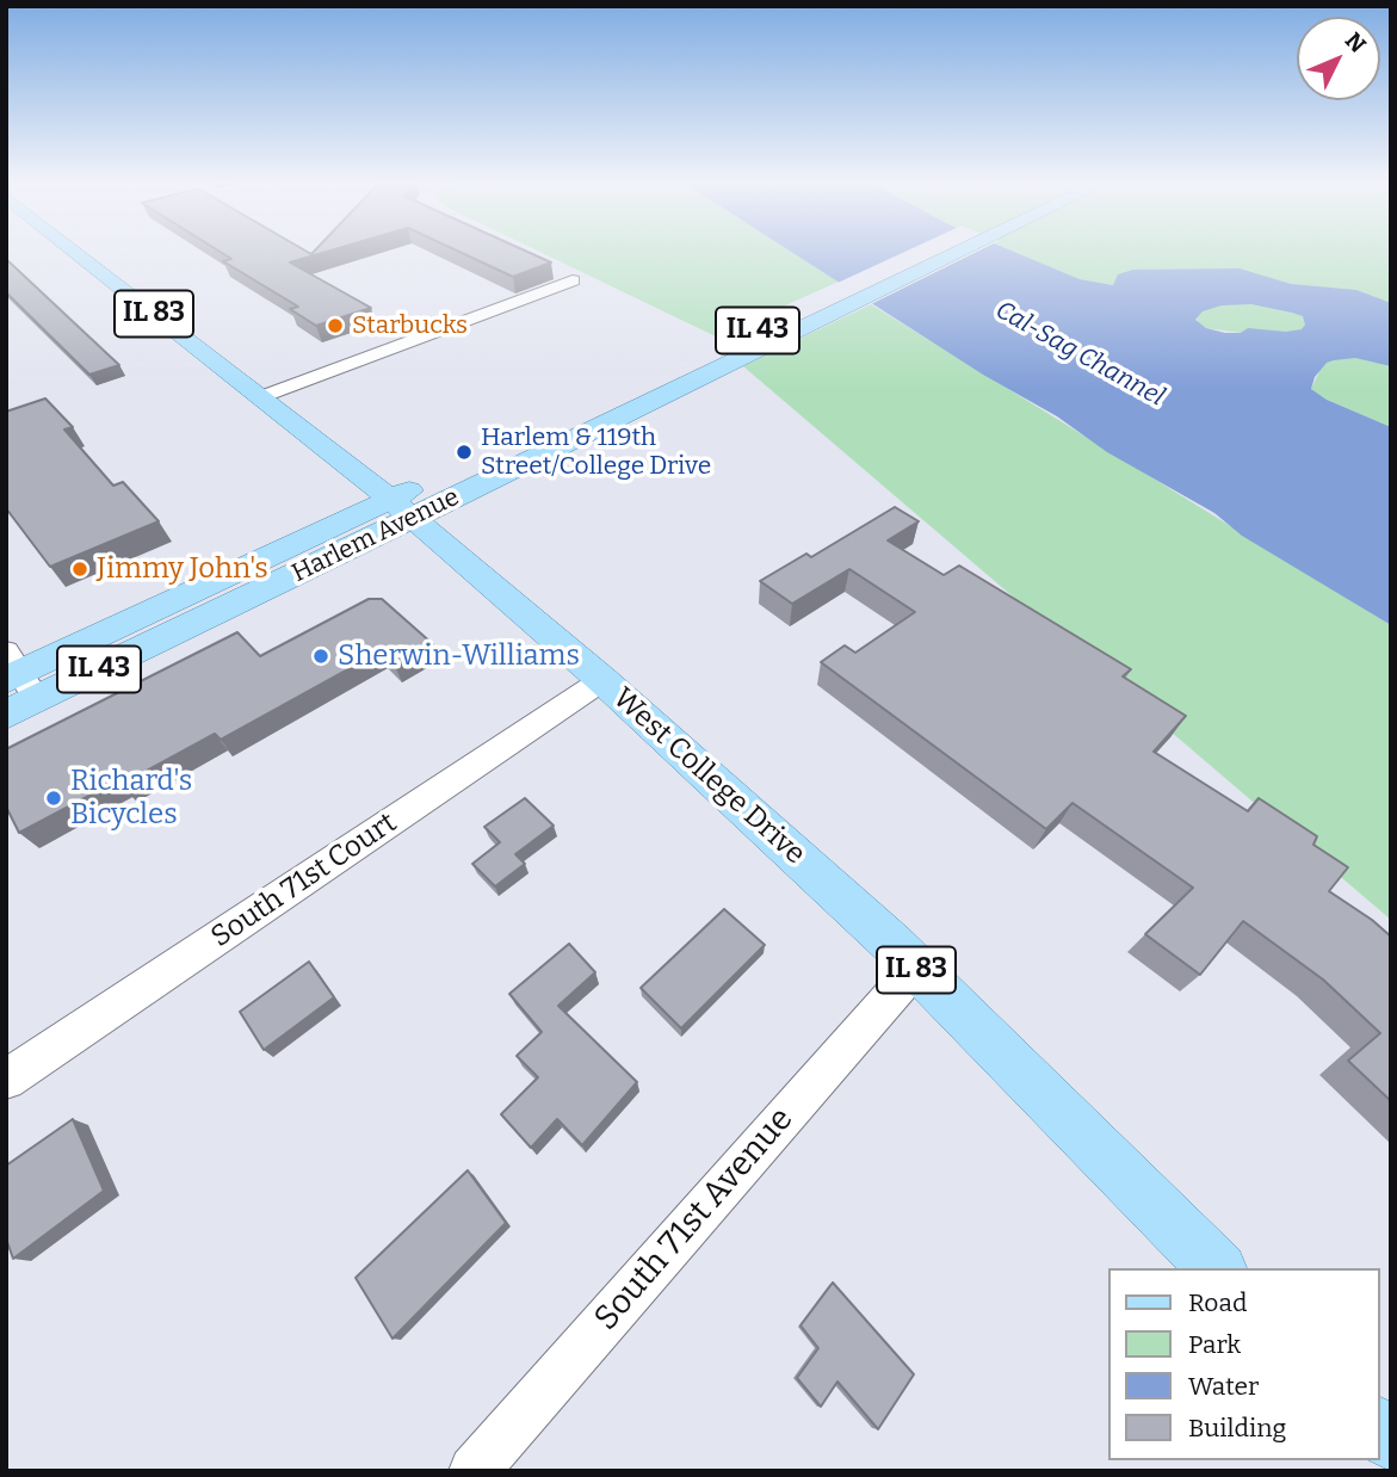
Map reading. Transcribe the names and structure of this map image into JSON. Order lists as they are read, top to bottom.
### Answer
{
  "streets": {
    "main road": [
      "IL 83",
      "IL 43",
      "Harlem Avenue",
      "West College Drive"
    ],
    "street": ["South 71st Court", "South 71st Avenue"]
  },
  "crossings": [
    ["Harlem Avenue", "West College Drive"],
    ["West College Drive", "South 71st Court"],
    ["West College Drive", "South 71st Avenue"]
  ],
  "water": ["Cal-Sag Channel"],
  "places": [
    "Starbucks",
    "Harlem & 119th Street/College Drive",
    "Jimmy John's",
    "Sherwin-Williams",
    "Richard's Bicycles"
  ],
  "legend": [
    "Road",
    "Park",
    "Water",
    "Building"
  ],
  "north": "top right"
}
